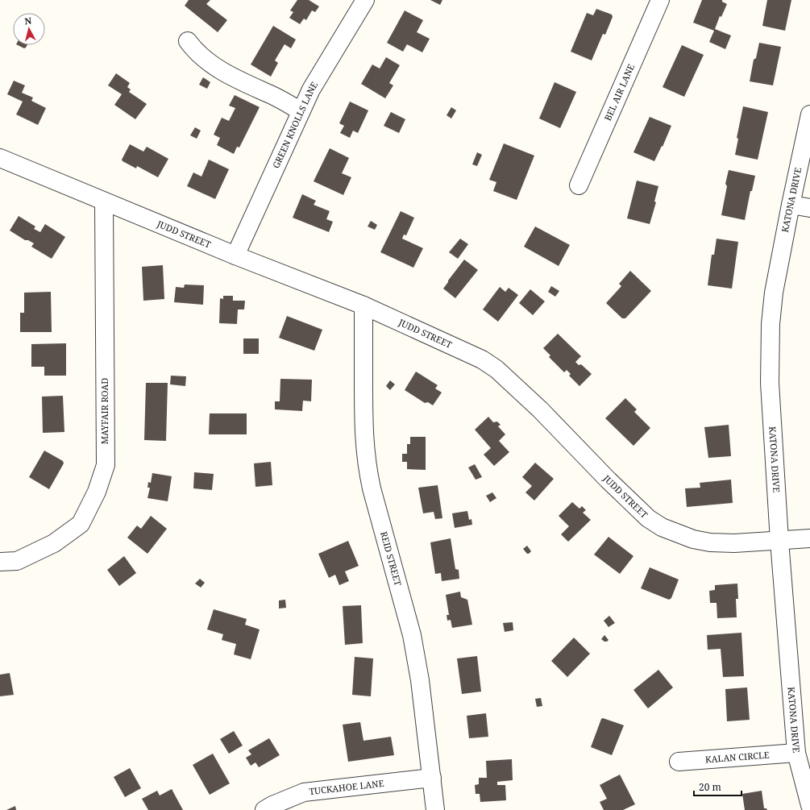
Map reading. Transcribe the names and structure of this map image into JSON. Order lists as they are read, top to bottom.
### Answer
{
  "streets": {
    "street": [
      "BEL AIR LANE",
      "GREEN KNOLLS LANE",
      "KATONA DRIVE",
      "JUDD STREET",
      "MAYFAIR ROAD",
      "REID STREET",
      "KALAN CIRCLE",
      "TUCKAHOE LANE"
    ]
  },
  "crossings": [
    ["GREEN KNOLLS LANE", "JUDD STREET"],
    ["KATONA DRIVE", "JUDD STREET"],
    ["KATONA DRIVE", "KALAN CIRCLE"],
    ["JUDD STREET", "MAYFAIR ROAD"],
    ["JUDD STREET", "REID STREET"],
    ["REID STREET", "TUCKAHOE LANE"]
  ],
  "scale_bar": "20 m",
  "north": "top"
}
